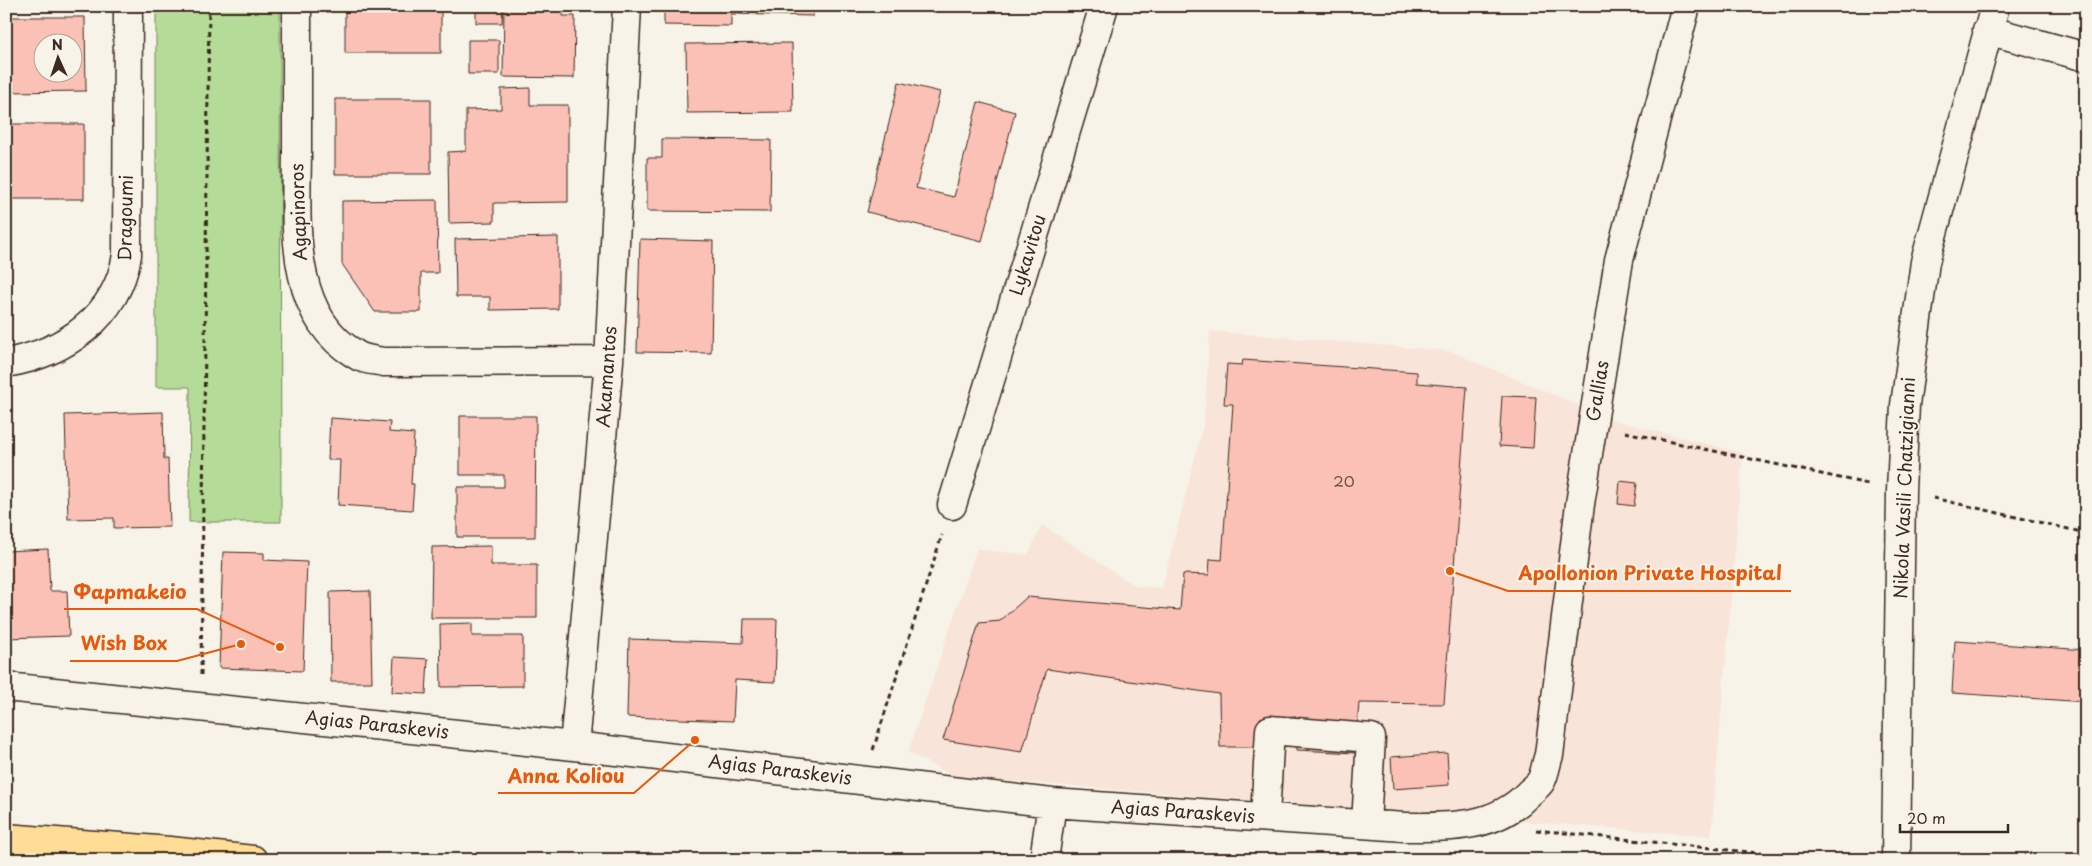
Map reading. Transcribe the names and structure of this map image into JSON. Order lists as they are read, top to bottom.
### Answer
{
  "streets": {
    "street": [
      "Agapinoros",
      "Dragoumi",
      "Lykavitou",
      "Akamantos",
      "Gallias",
      "Nikola Vasili Chatzigianni",
      "Agias Paraskevis"
    ]
  },
  "crossings": [
    ["Agapinoros", "Akamantos"],
    ["Akamantos", "Agias Paraskevis"],
    ["Gallias", "Agias Paraskevis"]
  ],
  "places": [
    "Apollonion Private Hospital",
    "Wish Box",
    "Φapmakeio",
    "Anna Koliou"
  ],
  "house_numbers": ["20"],
  "scale_bar": "20 m",
  "north": "top"
}
